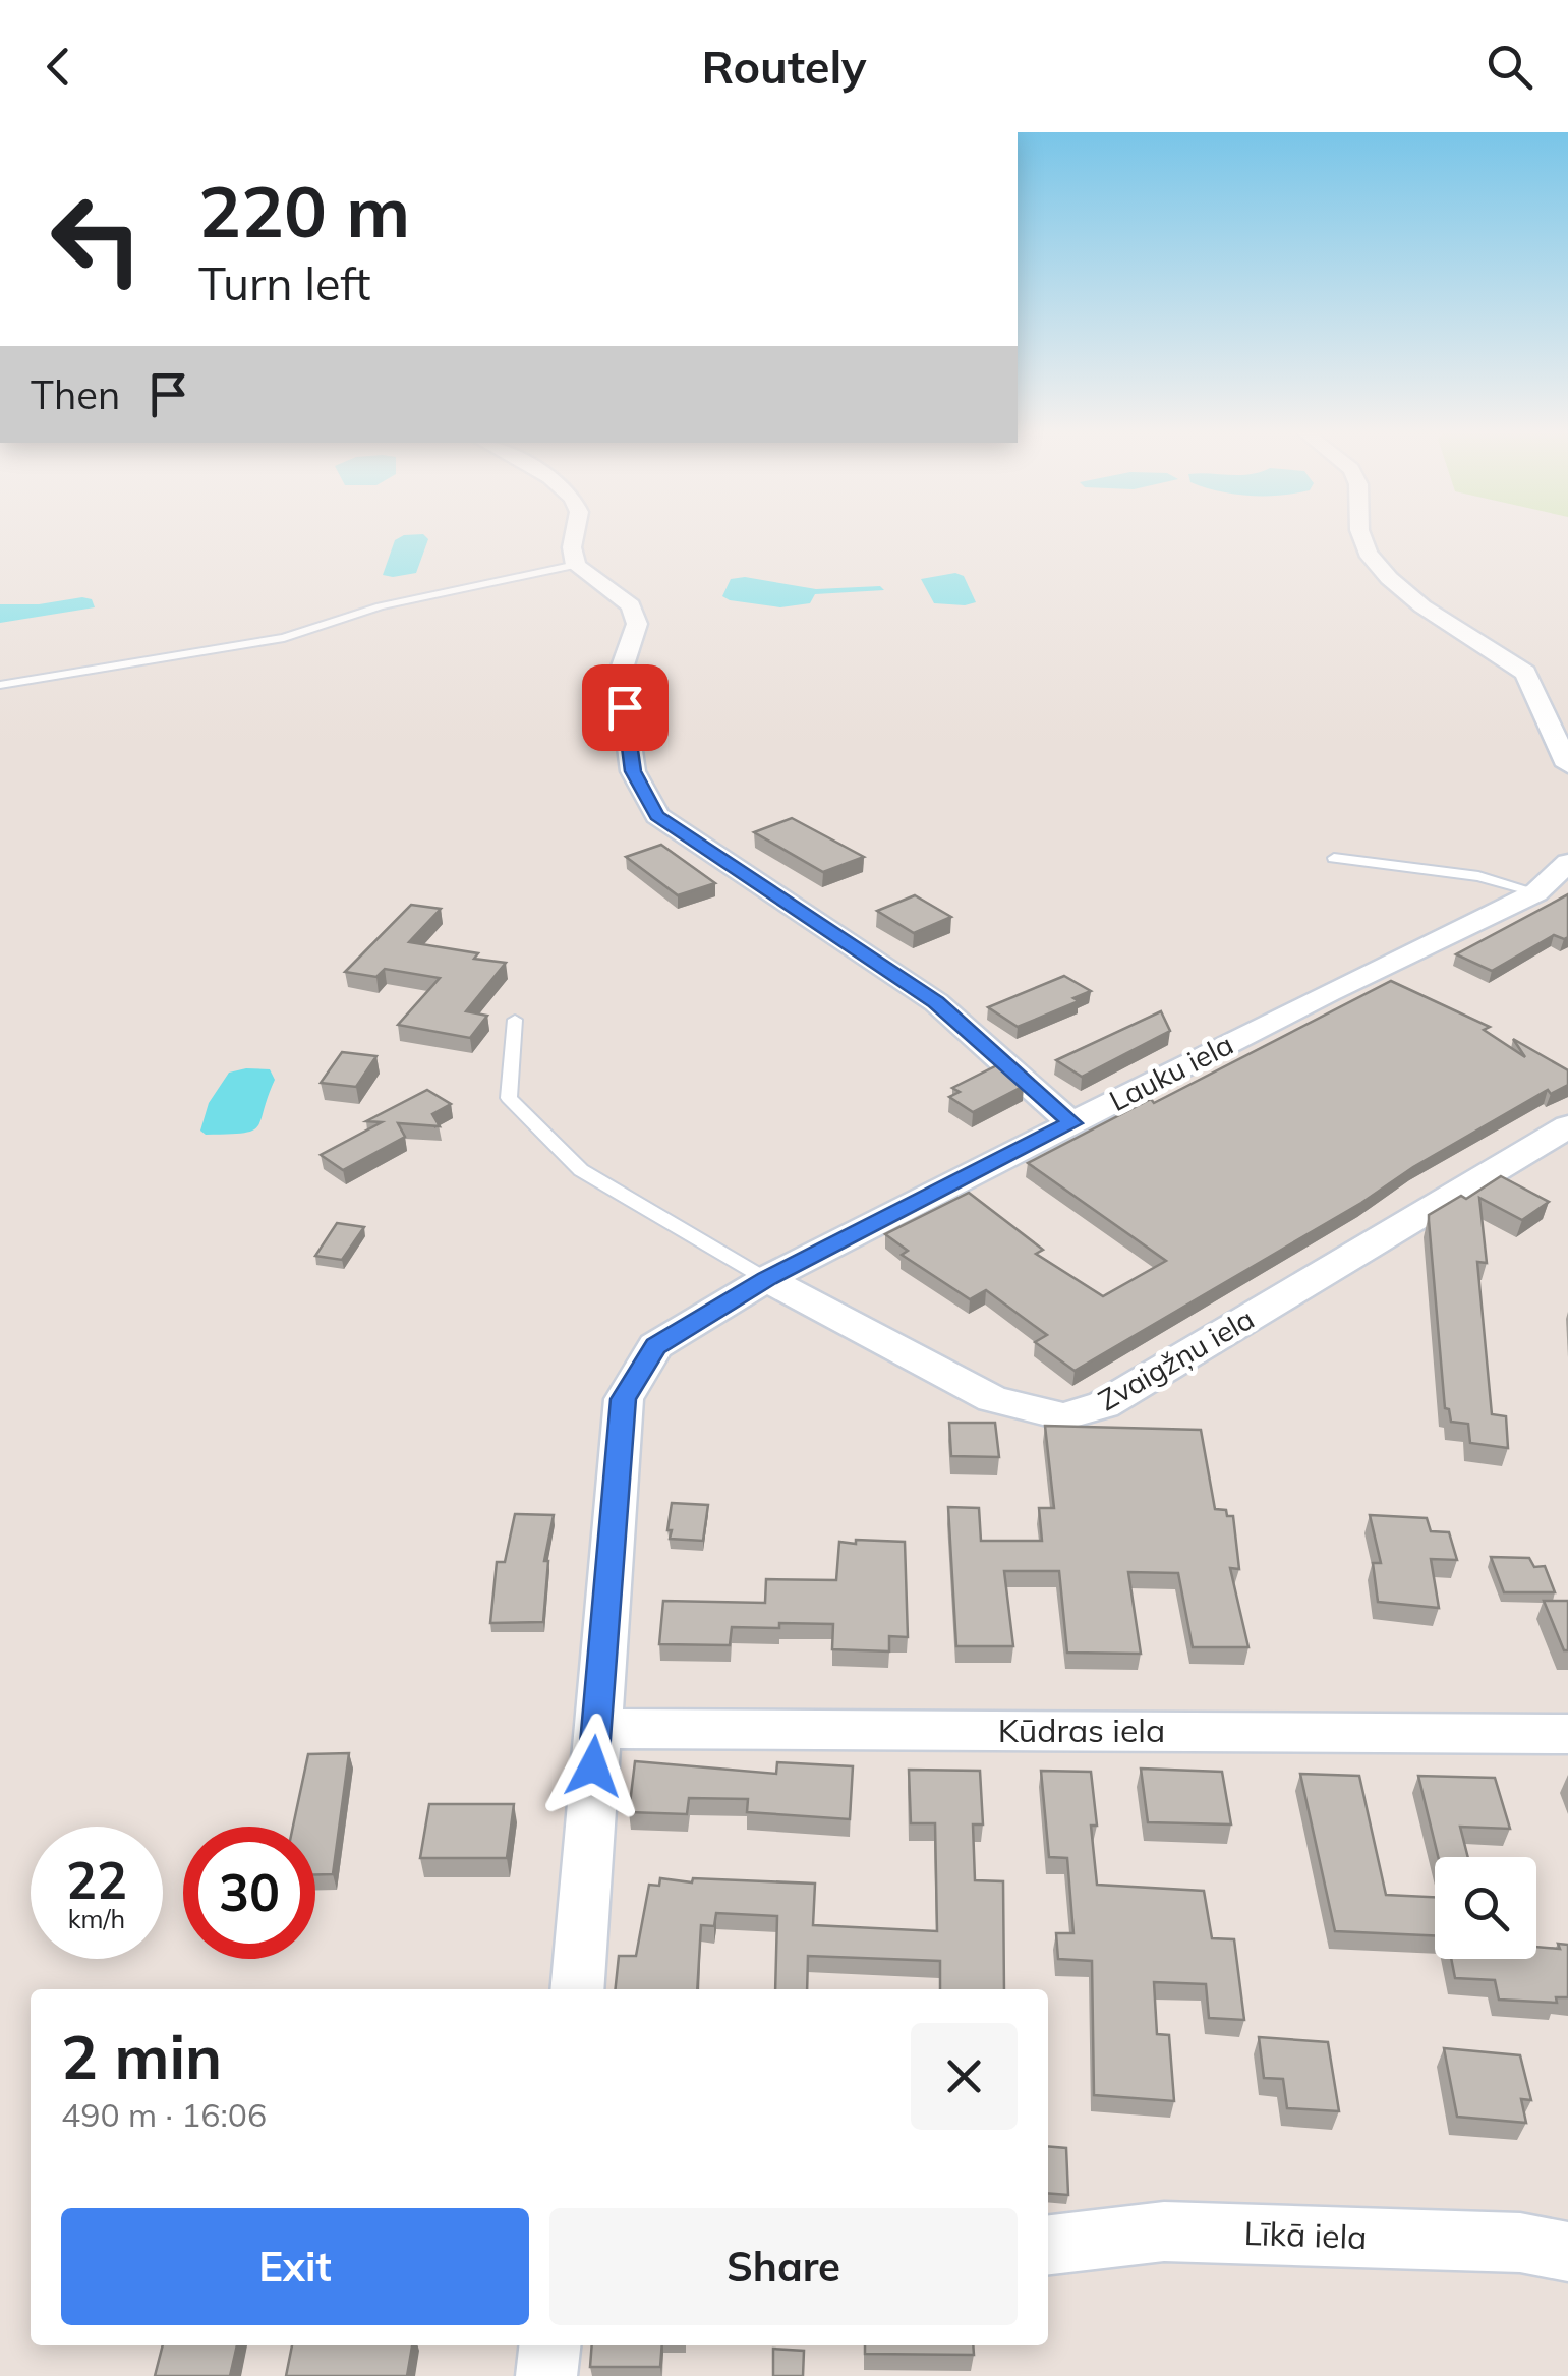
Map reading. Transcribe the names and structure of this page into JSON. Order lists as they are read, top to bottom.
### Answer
{
  "streets": {
    "street": [
      "Lauku iela",
      "Zvaigžņu iela",
      "Kūdras iela",
      "Līkā iela"
    ]
  },
  "crossings": [
    ["Lauku iela", "Zvaigžņu iela"],
    ["Lauku iela", "Kūdras iela"]
  ],
  "page": {
    "header": "Routely",
    "turn": ["220 m", "Turn left"],
    "then": "Then",
    "speed": "22 km/h",
    "limit": "30",
    "heading": ["2 min", "490 m · 16:06"],
    "buttons": ["Exit", "Share"]
  }
}
